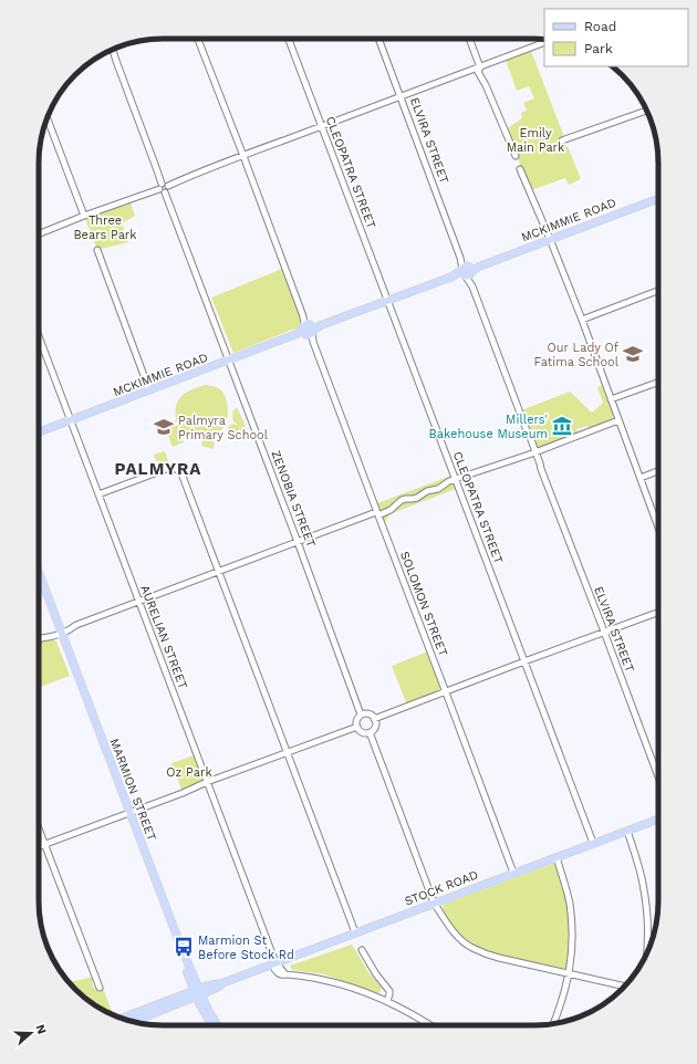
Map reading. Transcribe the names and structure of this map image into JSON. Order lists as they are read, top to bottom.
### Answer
{
  "streets": {
    "main road": ["MCKIMMIE ROAD", "MARMION STREET", "STOCK ROAD"],
    "street": [
      "ELVIRA STREET",
      "CLEOPATRA STREET",
      "ZENOBIA STREET",
      "SOLOMON STREET",
      "AURELIAN STREET"
    ]
  },
  "crossings": [
    ["ELVIRA STREET", "MCKIMMIE ROAD"],
    ["CLEOPATRA STREET", "MCKIMMIE ROAD"],
    ["CLEOPATRA STREET", "STOCK ROAD"],
    ["MCKIMMIE ROAD", "ZENOBIA STREET"],
    ["MCKIMMIE ROAD", "SOLOMON STREET"],
    ["MCKIMMIE ROAD", "AURELIAN STREET"],
    ["SOLOMON STREET", "STOCK ROAD"],
    ["AURELIAN STREET", "STOCK ROAD"],
    ["MARMION STREET", "STOCK ROAD"]
  ],
  "districts": ["PALMYRA"],
  "parks": ["Emily Main Park", "Three Bears Park", "Oz Park"],
  "places": {
    "school or university": ["Our Lady Of Fatima School", "Palmyra Primary School"],
    "museum": ["Millers' Bakehouse Museum"],
    "bus stop": ["Marmion St Before Stock Rd"]
  },
  "legend": ["Road", "Park"],
  "north": "right"
}
